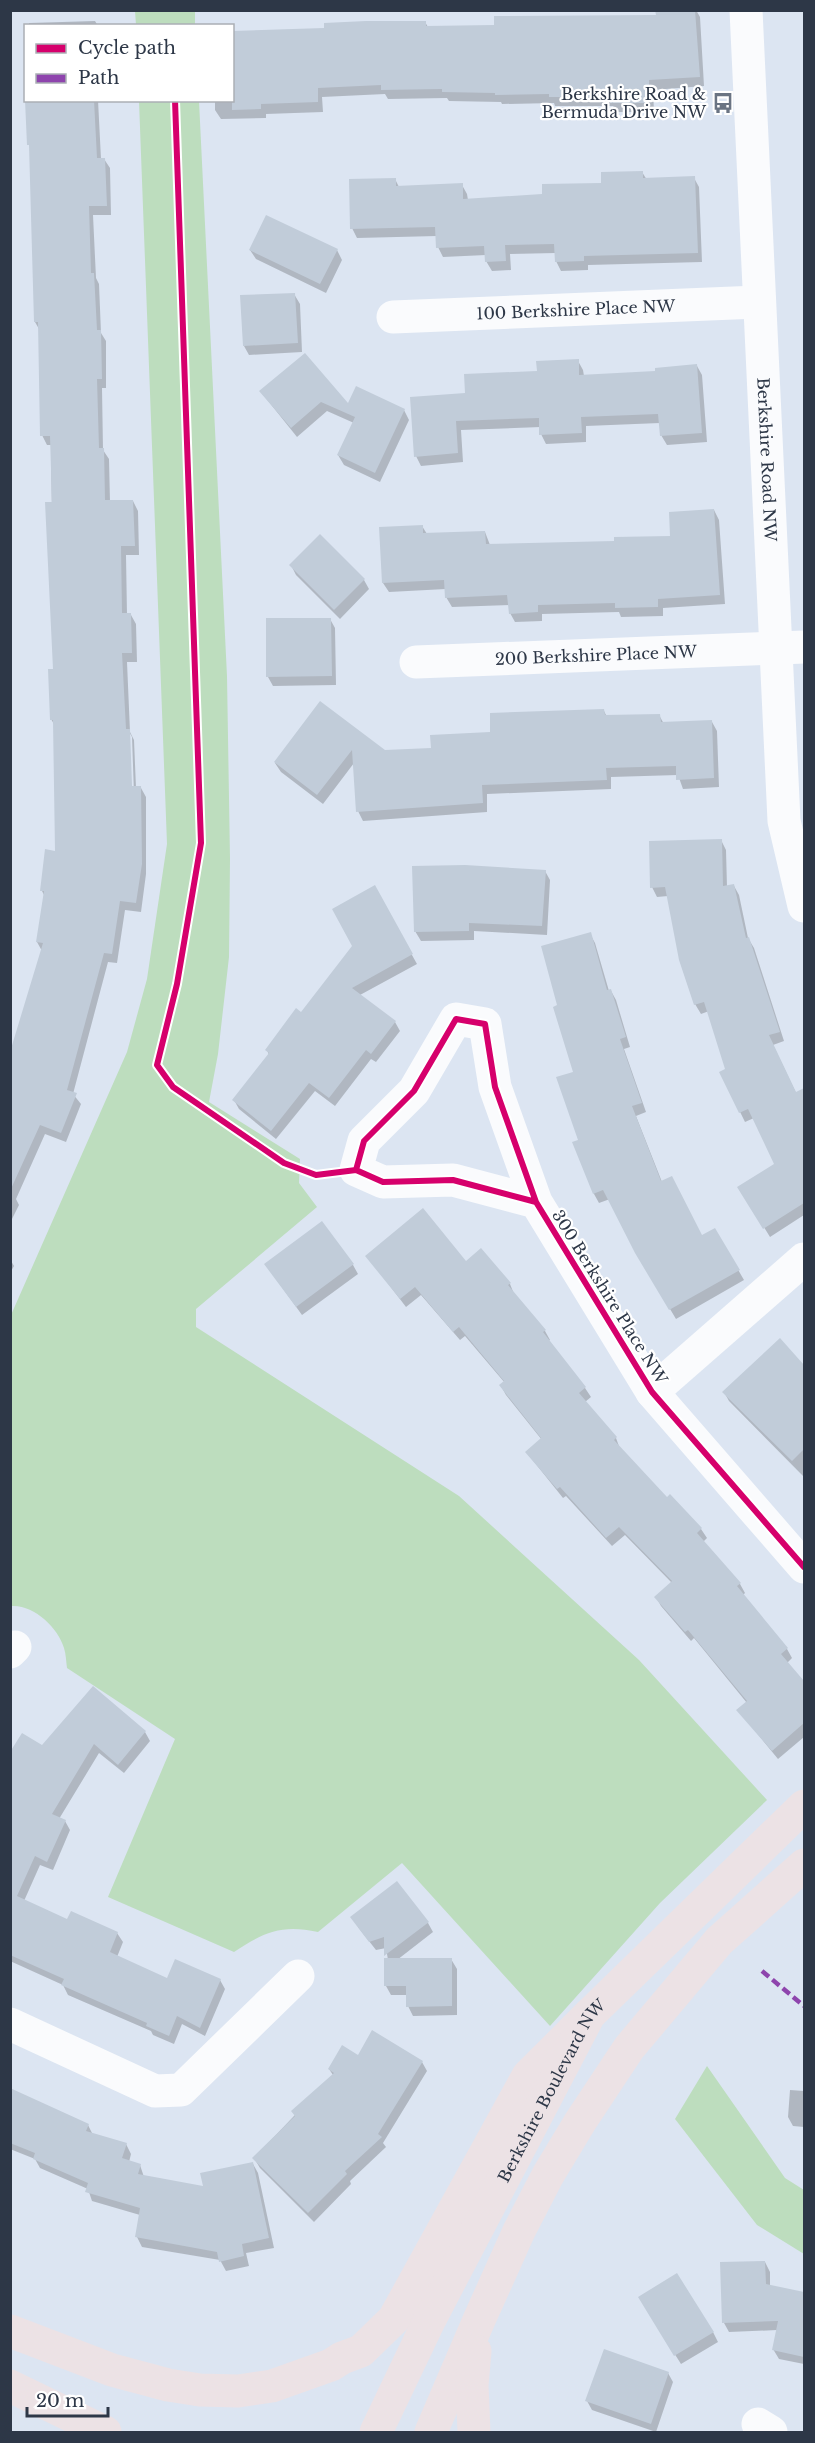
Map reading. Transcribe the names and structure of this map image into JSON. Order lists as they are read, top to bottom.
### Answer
{
  "streets": {
    "main road": ["Berkshire Boulevard NW"],
    "street": [
      "100 Berkshire Place NW",
      "Berkshire Road NW",
      "200 Berkshire Place NW",
      "300 Berkshire Place NW"
    ]
  },
  "crossings": [
    ["100 Berkshire Place NW", "Berkshire Road NW"],
    ["Berkshire Road NW", "200 Berkshire Place NW"]
  ],
  "places": {
    "bus stop": ["Berkshire Road & Bermuda Drive NW"]
  },
  "legend": ["Cycle path", "Path"],
  "scale_bar": "20 m"
}
